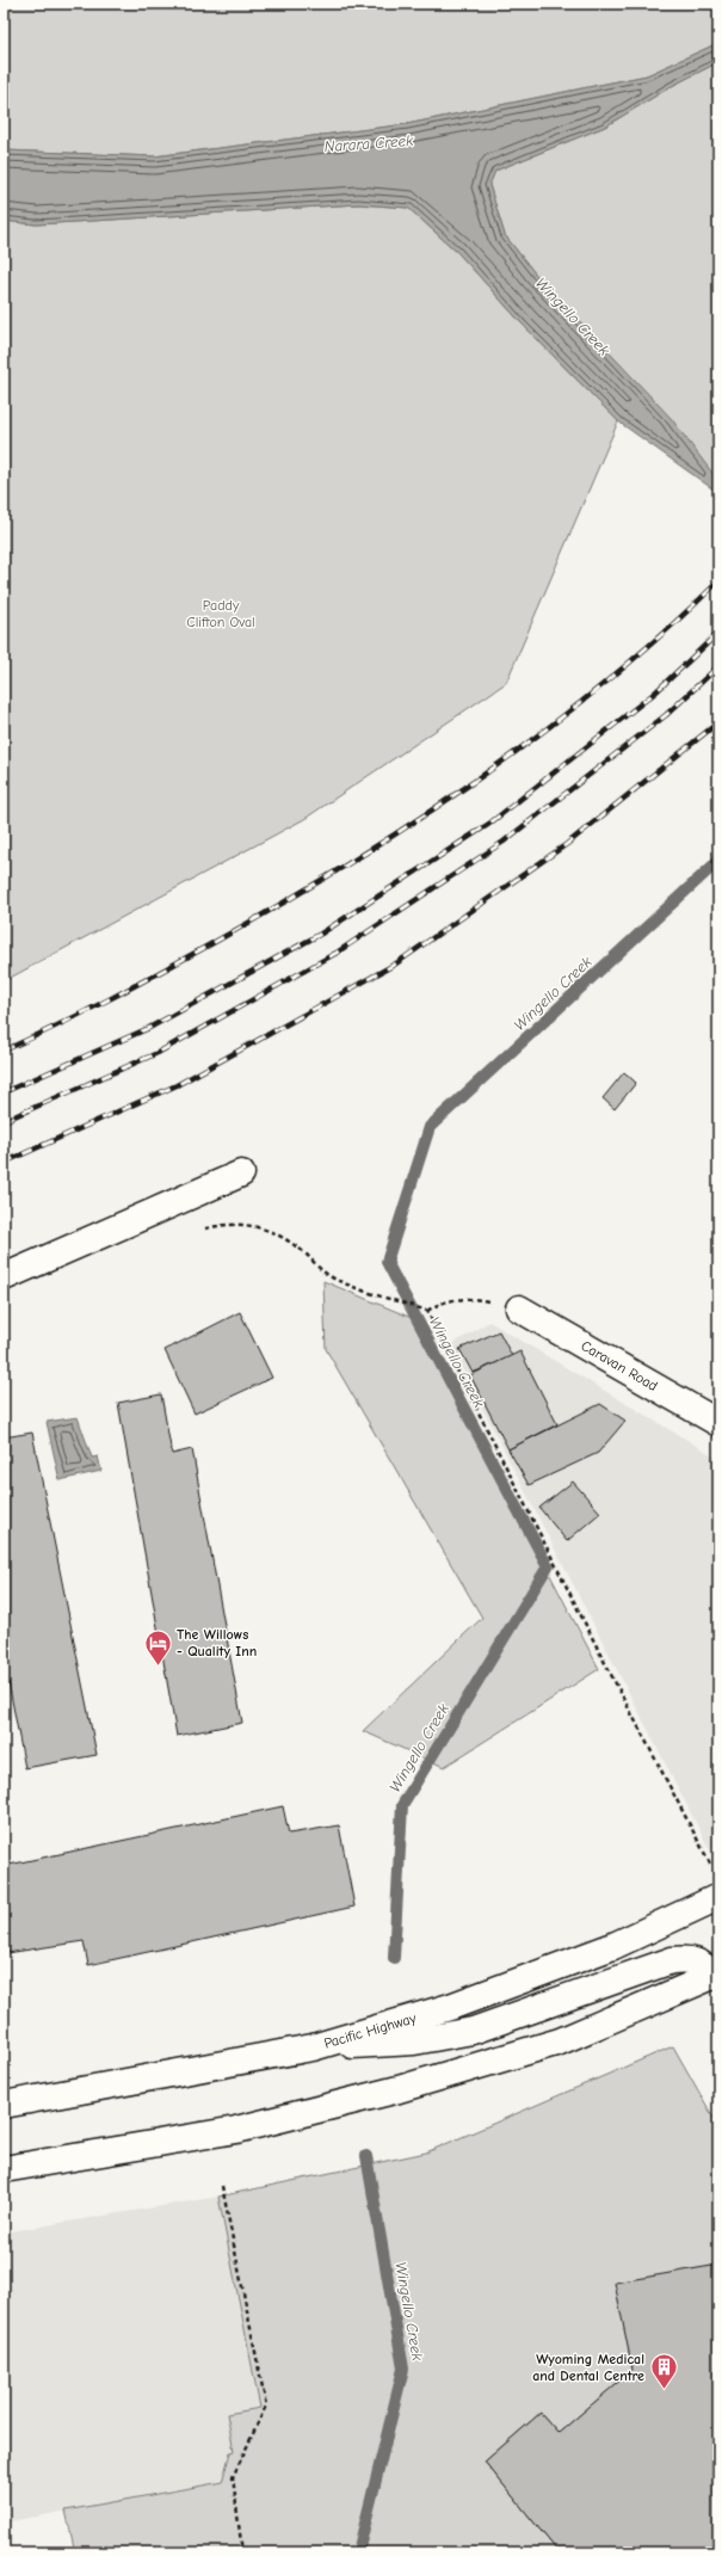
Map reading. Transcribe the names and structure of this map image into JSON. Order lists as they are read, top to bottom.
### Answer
{
  "streets": {
    "main road": ["Caravan Road", "Pacific Highway"]
  },
  "water": ["Narara Creek", "Wingello Creek"],
  "parks": ["Paddy Clifton Oval"],
  "places": {
    "hotel": ["The Willows - Quality Inn"],
    "building": ["Wyoming Medical and Dental Centre"]
  }
}
